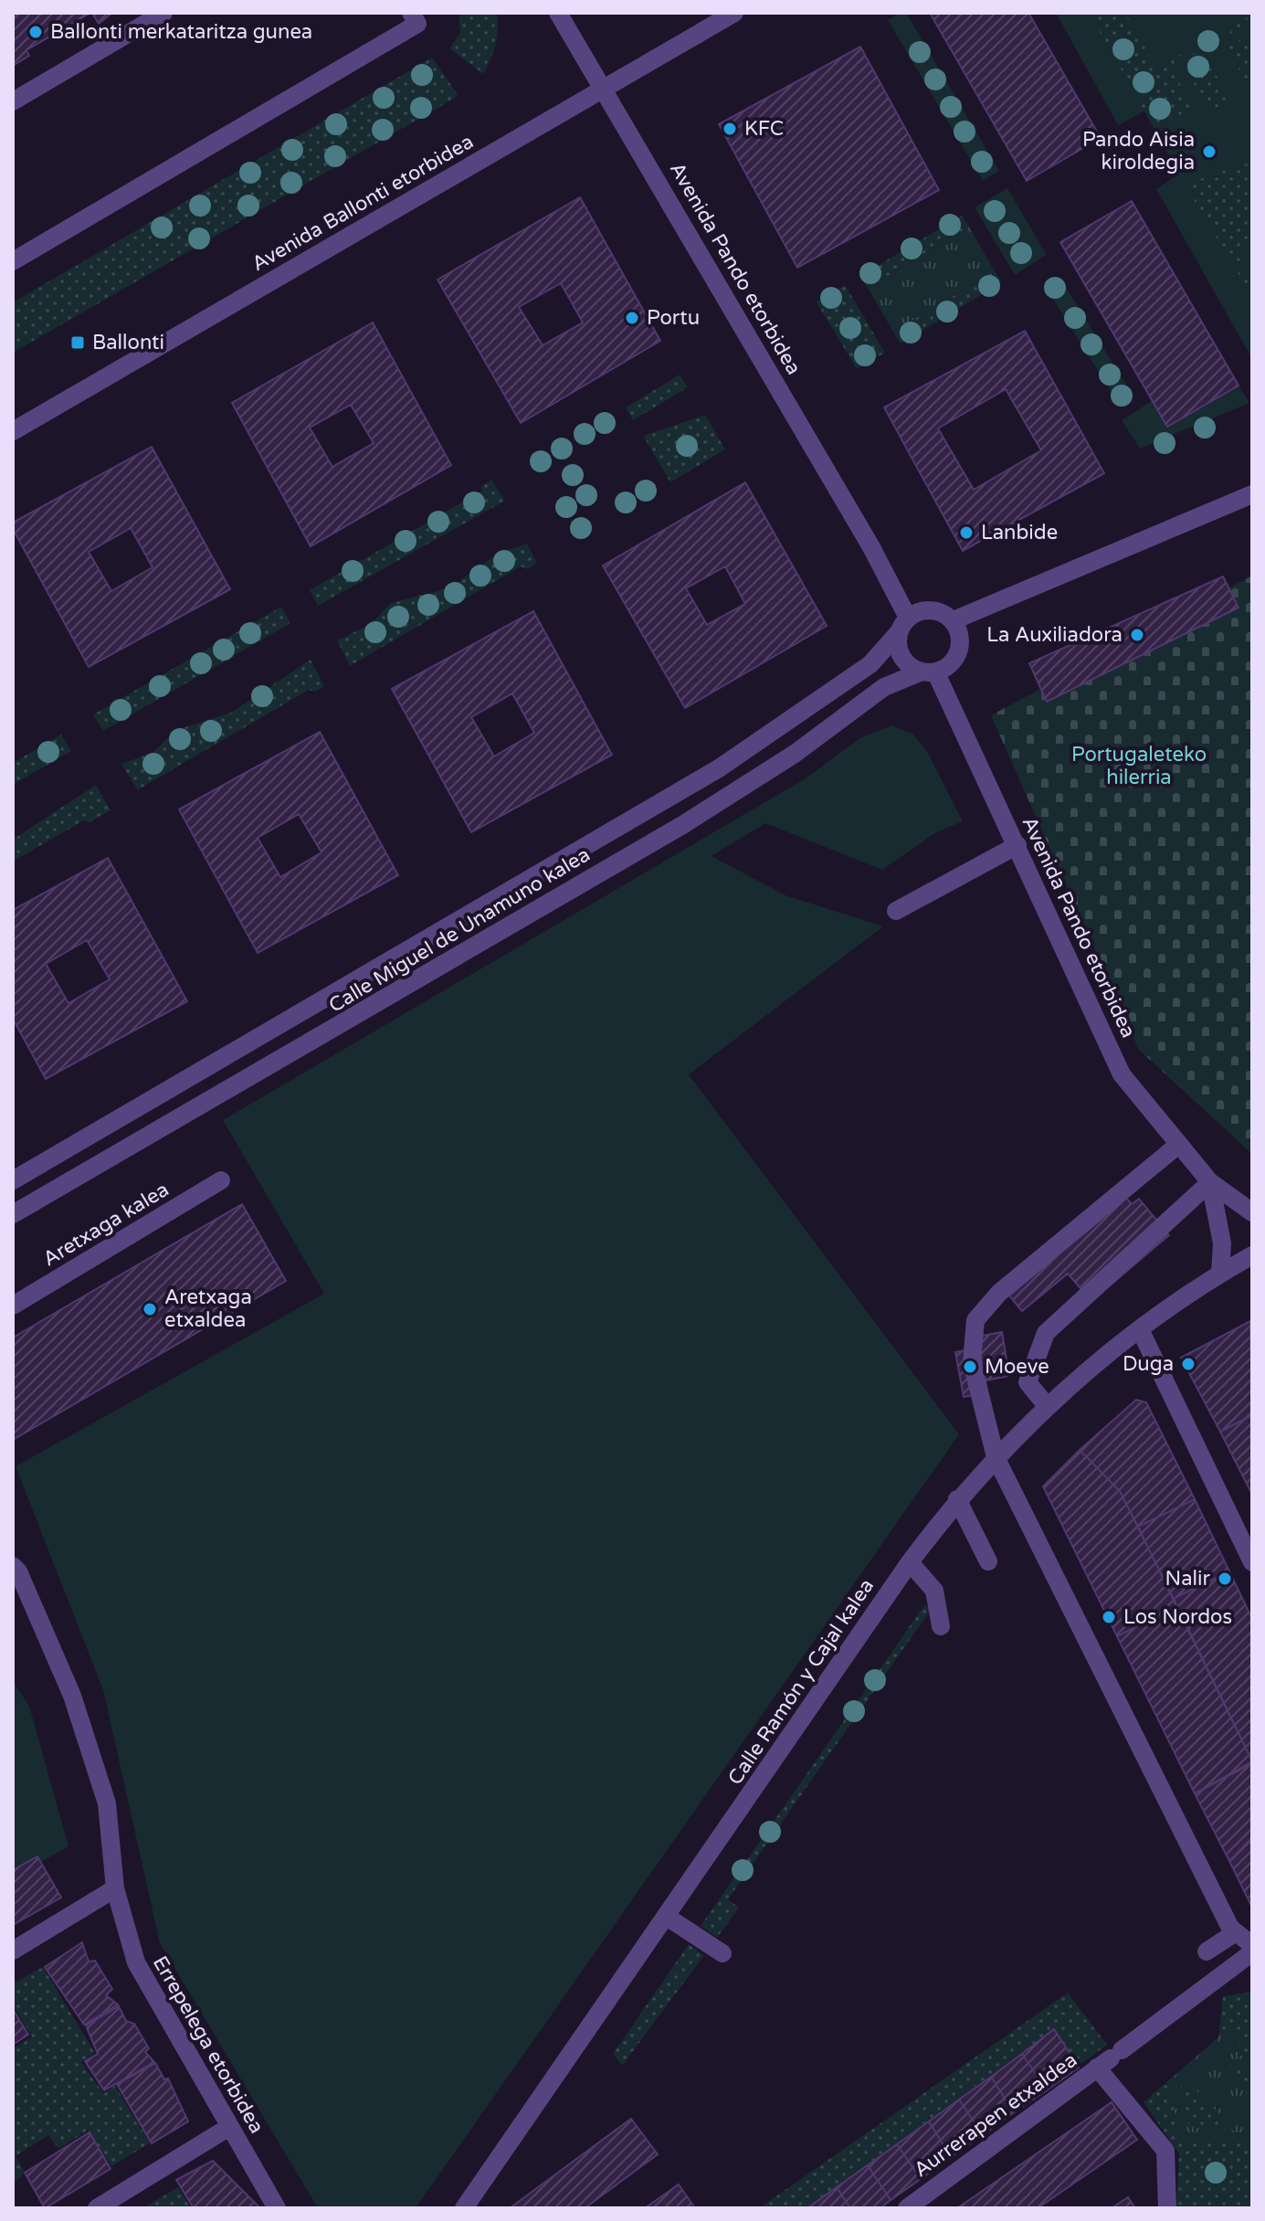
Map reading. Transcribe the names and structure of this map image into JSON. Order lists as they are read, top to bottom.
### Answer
{
  "streets": {
    "street": [
      "Avenida Ballonti etorbidea",
      "Avenida Pando etorbidea",
      "Calle Miguel de Unamuno kalea",
      "Aretxaga kalea",
      "Calle Ramón y Cajal kalea",
      "Errepelega etorbidea",
      "Aurrerapen etxaldea"
    ]
  },
  "crossings": [
    ["Avenida Ballonti etorbidea", "Avenida Pando etorbidea"],
    ["Avenida Pando etorbidea", "Calle Miguel de Unamuno kalea"],
    ["Avenida Pando etorbidea", "Calle Ramón y Cajal kalea"]
  ],
  "parks": ["Portugaleteko hilerria"],
  "places": {
    "other": [
      "Ballonti merkataritza gunea",
      "KFC",
      "Pando Aisia kiroldegia",
      "Portu",
      "Lanbide",
      "La Auxiliadora",
      "Aretxaga etxaldea",
      "Duga",
      "Moeve",
      "Nalir",
      "Los Nordos"
    ],
    "transit": ["Ballonti"]
  }
}
